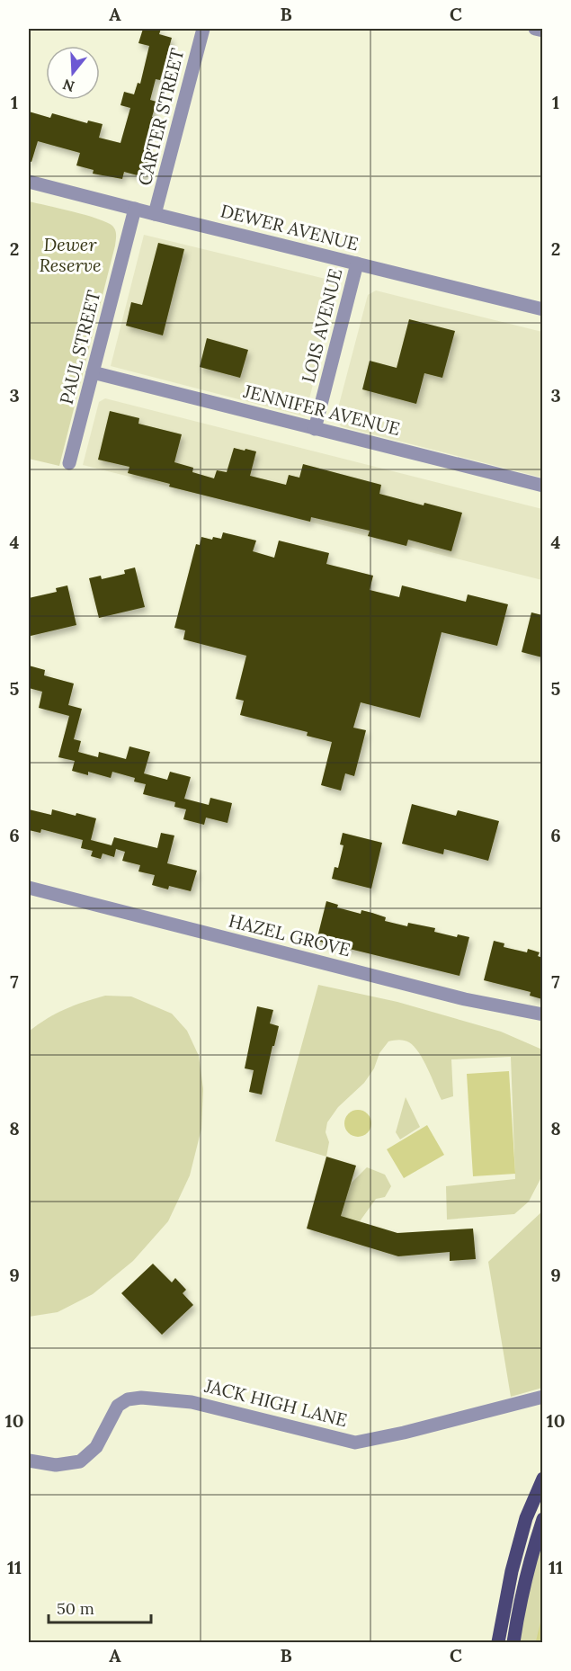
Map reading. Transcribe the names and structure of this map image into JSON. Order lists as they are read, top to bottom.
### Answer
{
  "streets": {
    "street": [
      "CARTER STREET",
      "DEWER AVENUE",
      "LOIS AVENUE",
      "PAUL STREET",
      "JENNIFER AVENUE",
      "HAZEL GROVE",
      "JACK HIGH LANE"
    ]
  },
  "crossings": [
    ["CARTER STREET", "DEWER AVENUE"],
    ["DEWER AVENUE", "LOIS AVENUE"],
    ["DEWER AVENUE", "PAUL STREET"],
    ["LOIS AVENUE", "JENNIFER AVENUE"],
    ["PAUL STREET", "JENNIFER AVENUE"]
  ],
  "parks": ["Dewer Reserve"],
  "scale_bar": "50 m",
  "north": "bottom",
  "grid": {
    "columns": ["A", "B", "C"],
    "rows": [
      "1",
      "2",
      "3",
      "4",
      "5",
      "6",
      "7",
      "8",
      "9",
      "10",
      "11"
    ]
  }
}
